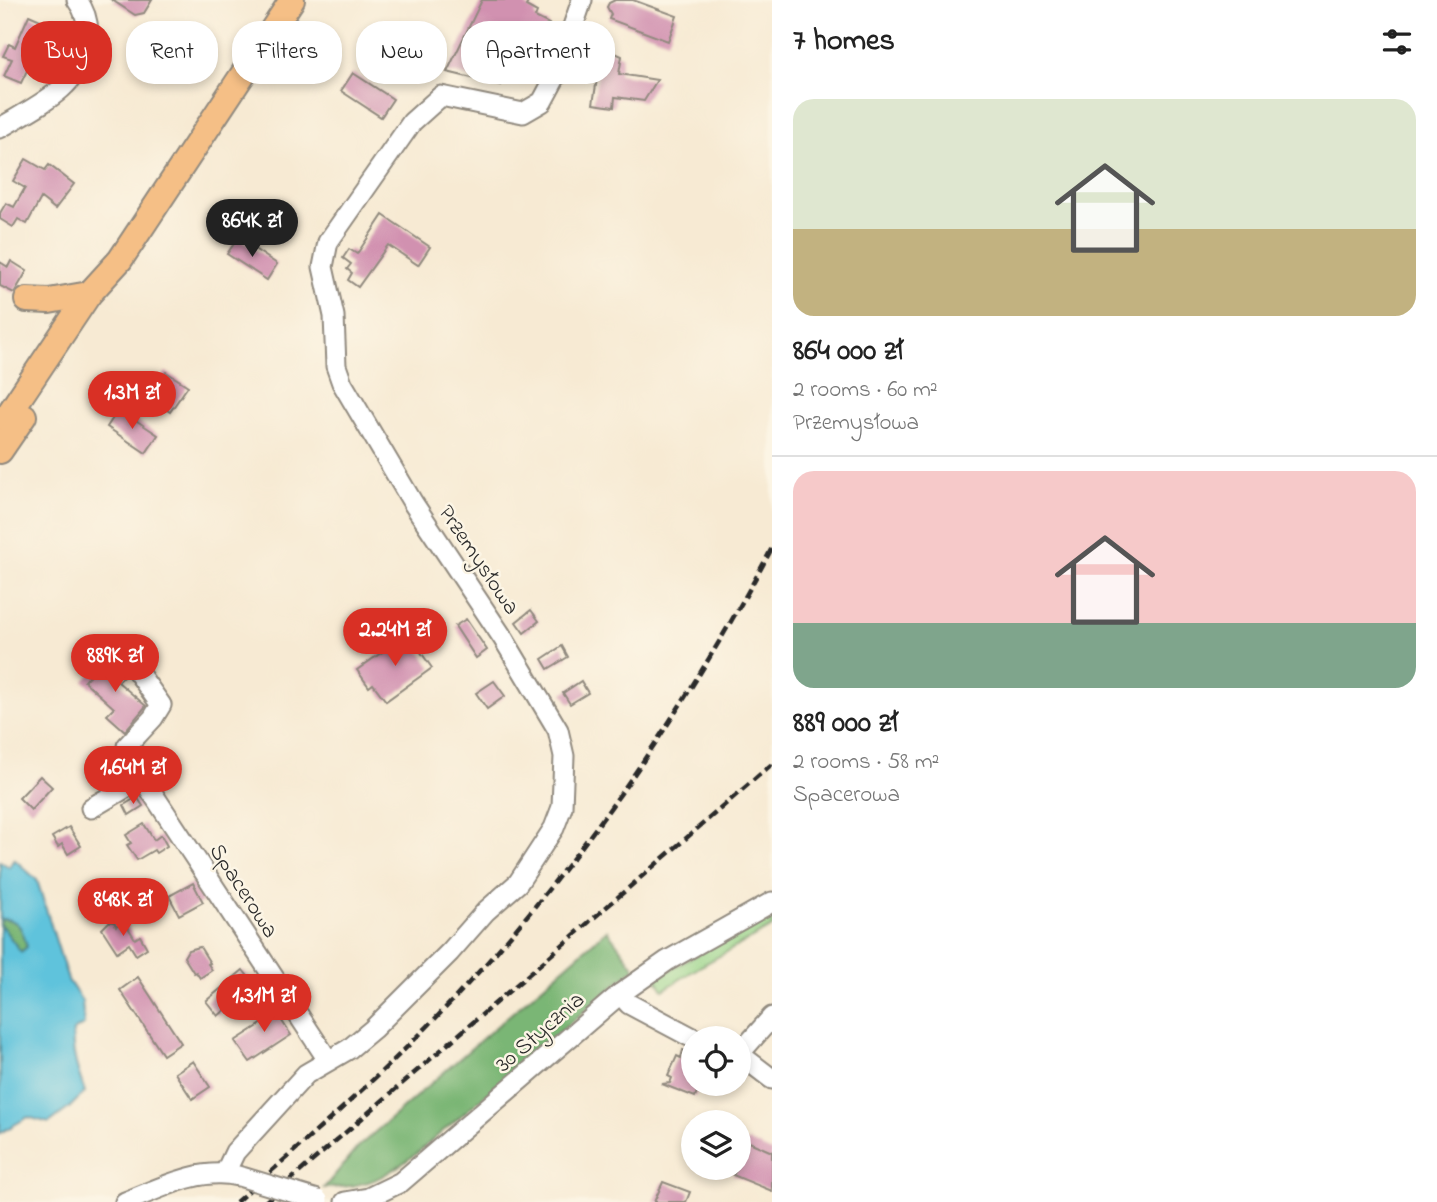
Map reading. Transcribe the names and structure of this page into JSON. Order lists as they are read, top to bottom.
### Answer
{
  "streets": {
    "street": ["Przemysłowa", "Spacerowa", "30 Stycznia"]
  },
  "crossings": [
    ["Przemysłowa", "Spacerowa"]
  ],
  "page": {
    "heading": "7 homes",
    "chip": [
      "Buy",
      "Rent",
      "Filters",
      "New",
      "Apartment"
    ],
    "list": [
      {
        "name": "864 000 zł",
        "note": "2 rooms · 60 m² · Przemysłowa"
      },
      {
        "name": "889 000 zł",
        "note": "2 rooms · 58 m² · Spacerowa"
      }
    ],
    "price": [
      "864K zł",
      "1.3M zł",
      "2.24M zł",
      "889K zł",
      "1.64M zł",
      "848K zł",
      "1.31M zł"
    ]
  }
}
